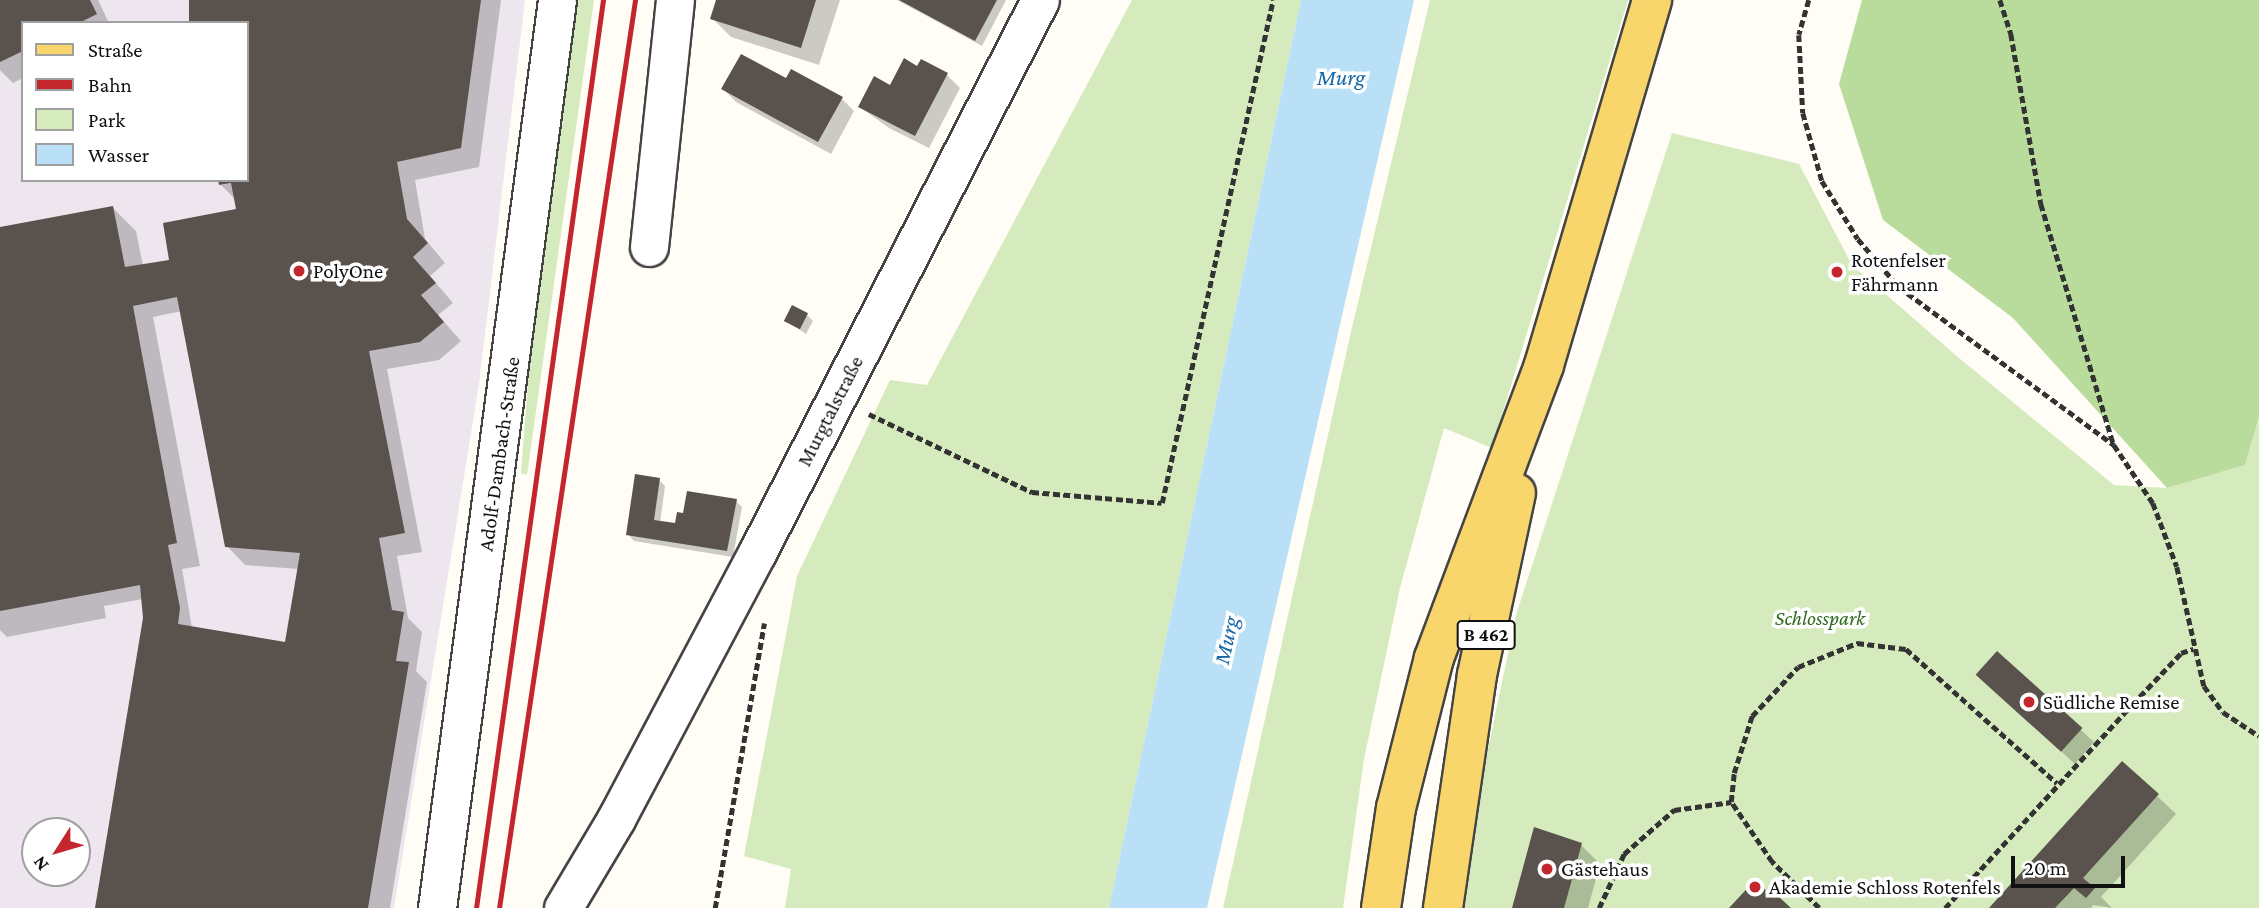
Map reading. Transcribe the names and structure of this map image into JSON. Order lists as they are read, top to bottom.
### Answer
{
  "streets": {
    "main road": ["B 462"],
    "street": ["Murgtalstraße", "Adolf-Dambach-Straße"]
  },
  "water": ["Murg"],
  "parks": ["Schlosspark"],
  "places": [
    "PolyOne",
    "Rotenfelser Fährmann",
    "Südliche Remise",
    "Gästehaus",
    "Akademie Schloss Rotenfels"
  ],
  "legend": [
    "Straße",
    "Bahn",
    "Park",
    "Wasser"
  ],
  "scale_bar": "20 m",
  "north": "bottom left"
}
